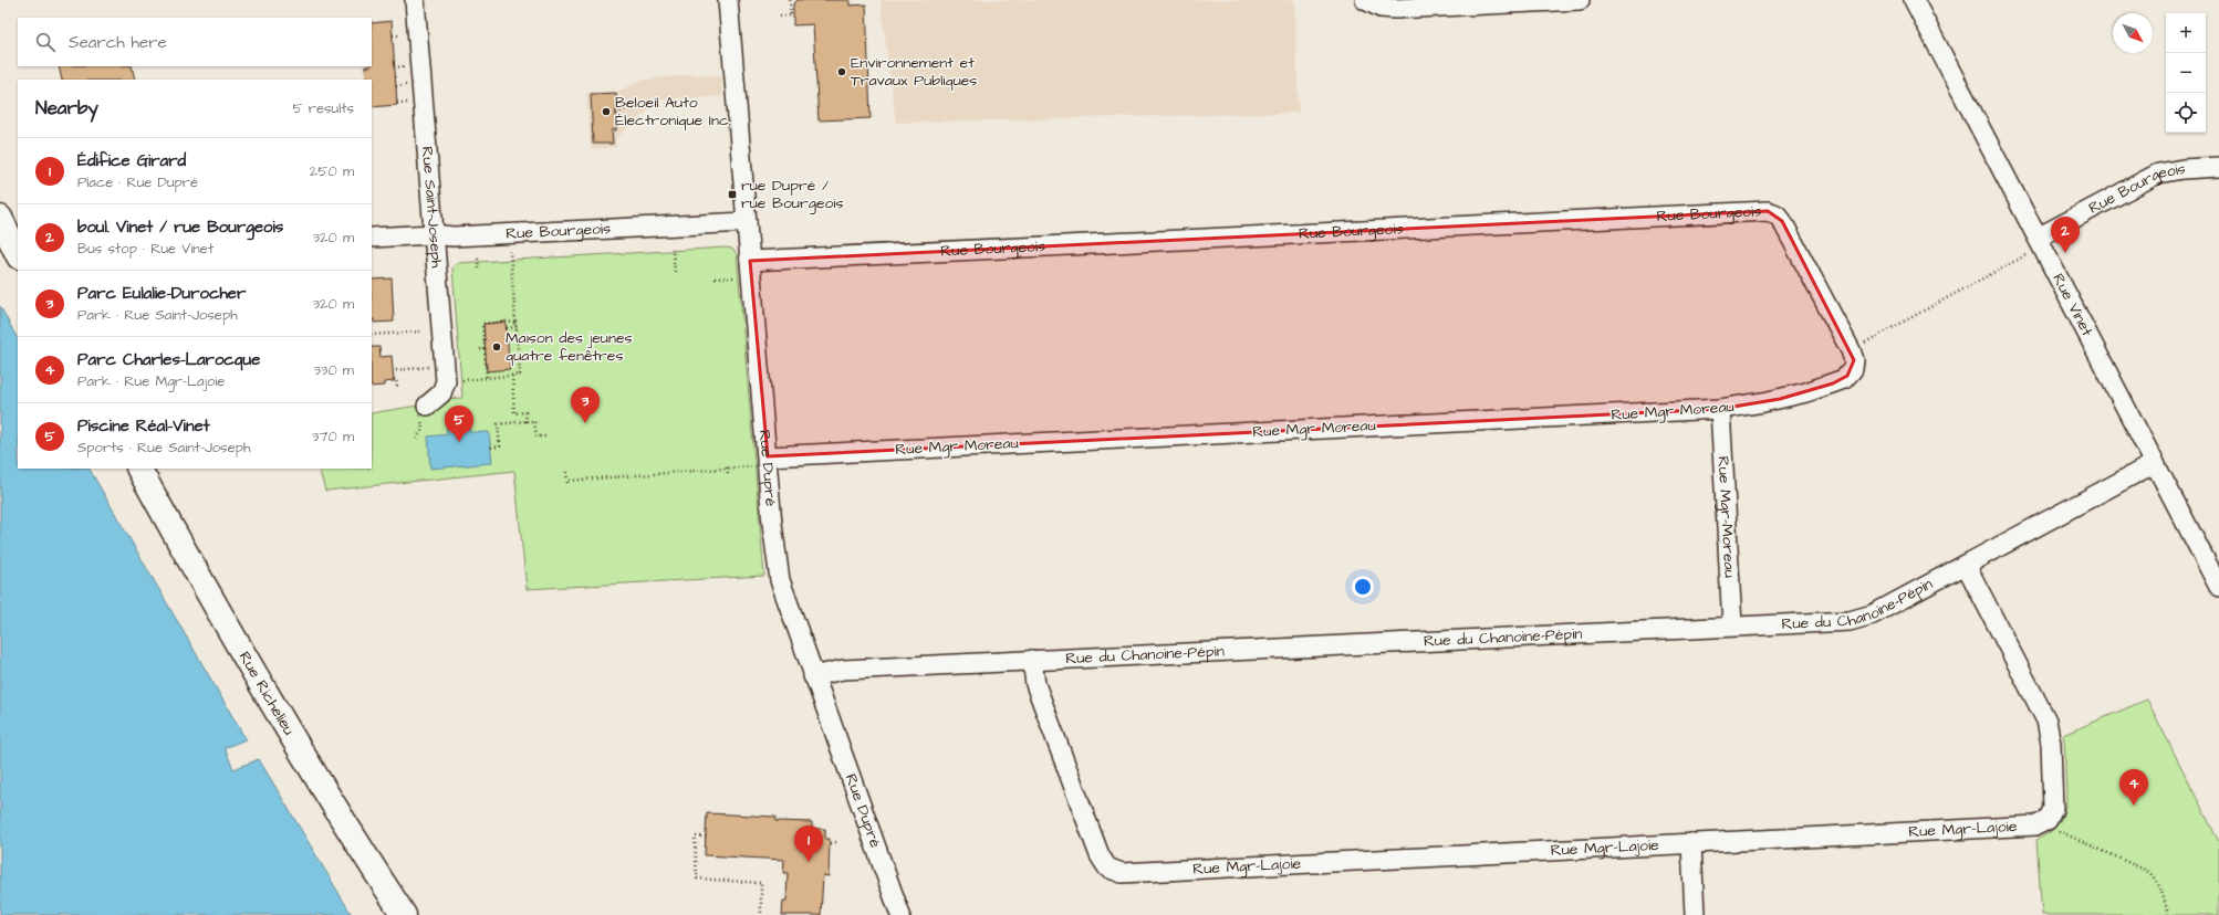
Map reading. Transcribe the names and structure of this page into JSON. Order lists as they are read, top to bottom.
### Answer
{
  "streets": {
    "main road": ["Rue Richelieu"],
    "street": [
      "Rue Bourgeois",
      "Rue Saint-Joseph",
      "Rue Vinet",
      "Rue Mgr Moreau",
      "Rue Dupré",
      "Rue Mgr-Moreau",
      "Rue du Chanoine-Pépin",
      "Rue Mgr-Lajoie"
    ]
  },
  "crossings": [
    ["Rue Bourgeois", "Rue Saint-Joseph"],
    ["Rue Bourgeois", "Rue Vinet"],
    ["Rue Bourgeois", "Rue Mgr Moreau"],
    ["Rue Bourgeois", "Rue Dupré"],
    ["Rue Vinet", "Rue du Chanoine-Pépin"],
    ["Rue Mgr Moreau", "Rue Dupré"],
    ["Rue Mgr Moreau", "Rue Mgr-Moreau"],
    ["Rue Dupré", "Rue du Chanoine-Pépin"],
    ["Rue Mgr-Moreau", "Rue du Chanoine-Pépin"],
    ["Rue du Chanoine-Pépin", "Rue Mgr-Lajoie"]
  ],
  "places": {
    "other": ["Environnement et Travaux Publiques", "Beloeil Auto Électronique Inc.", "Maison des jeunes quatre fenêtres"],
    "transit": ["rue Dupré / rue Bourgeois"]
  },
  "north": "bottom right",
  "page": {
    "map_buttons": ["+", "−"],
    "search": "Search here",
    "heading": ["Nearby", "5 results"],
    "list": [
      {
        "mark": "1",
        "name": "Édifice Girard",
        "note": "Place · Rue Dupré",
        "value": "250 m"
      },
      {
        "mark": "2",
        "name": "boul. Vinet / rue Bourgeois",
        "note": "Bus stop · Rue Vinet",
        "value": "320 m"
      },
      {
        "mark": "3",
        "name": "Parc Eulalie-Durocher",
        "note": "Park · Rue Saint-Joseph",
        "value": "320 m"
      },
      {
        "mark": "4",
        "name": "Parc Charles-Larocque",
        "note": "Park · Rue Mgr-Lajoie",
        "value": "330 m"
      },
      {
        "mark": "5",
        "name": "Piscine Réal-Vinet",
        "note": "Sports · Rue Saint-Joseph",
        "value": "370 m"
      }
    ],
    "pins": [
      "2",
      "3",
      "5",
      "4",
      "1"
    ]
  }
}
